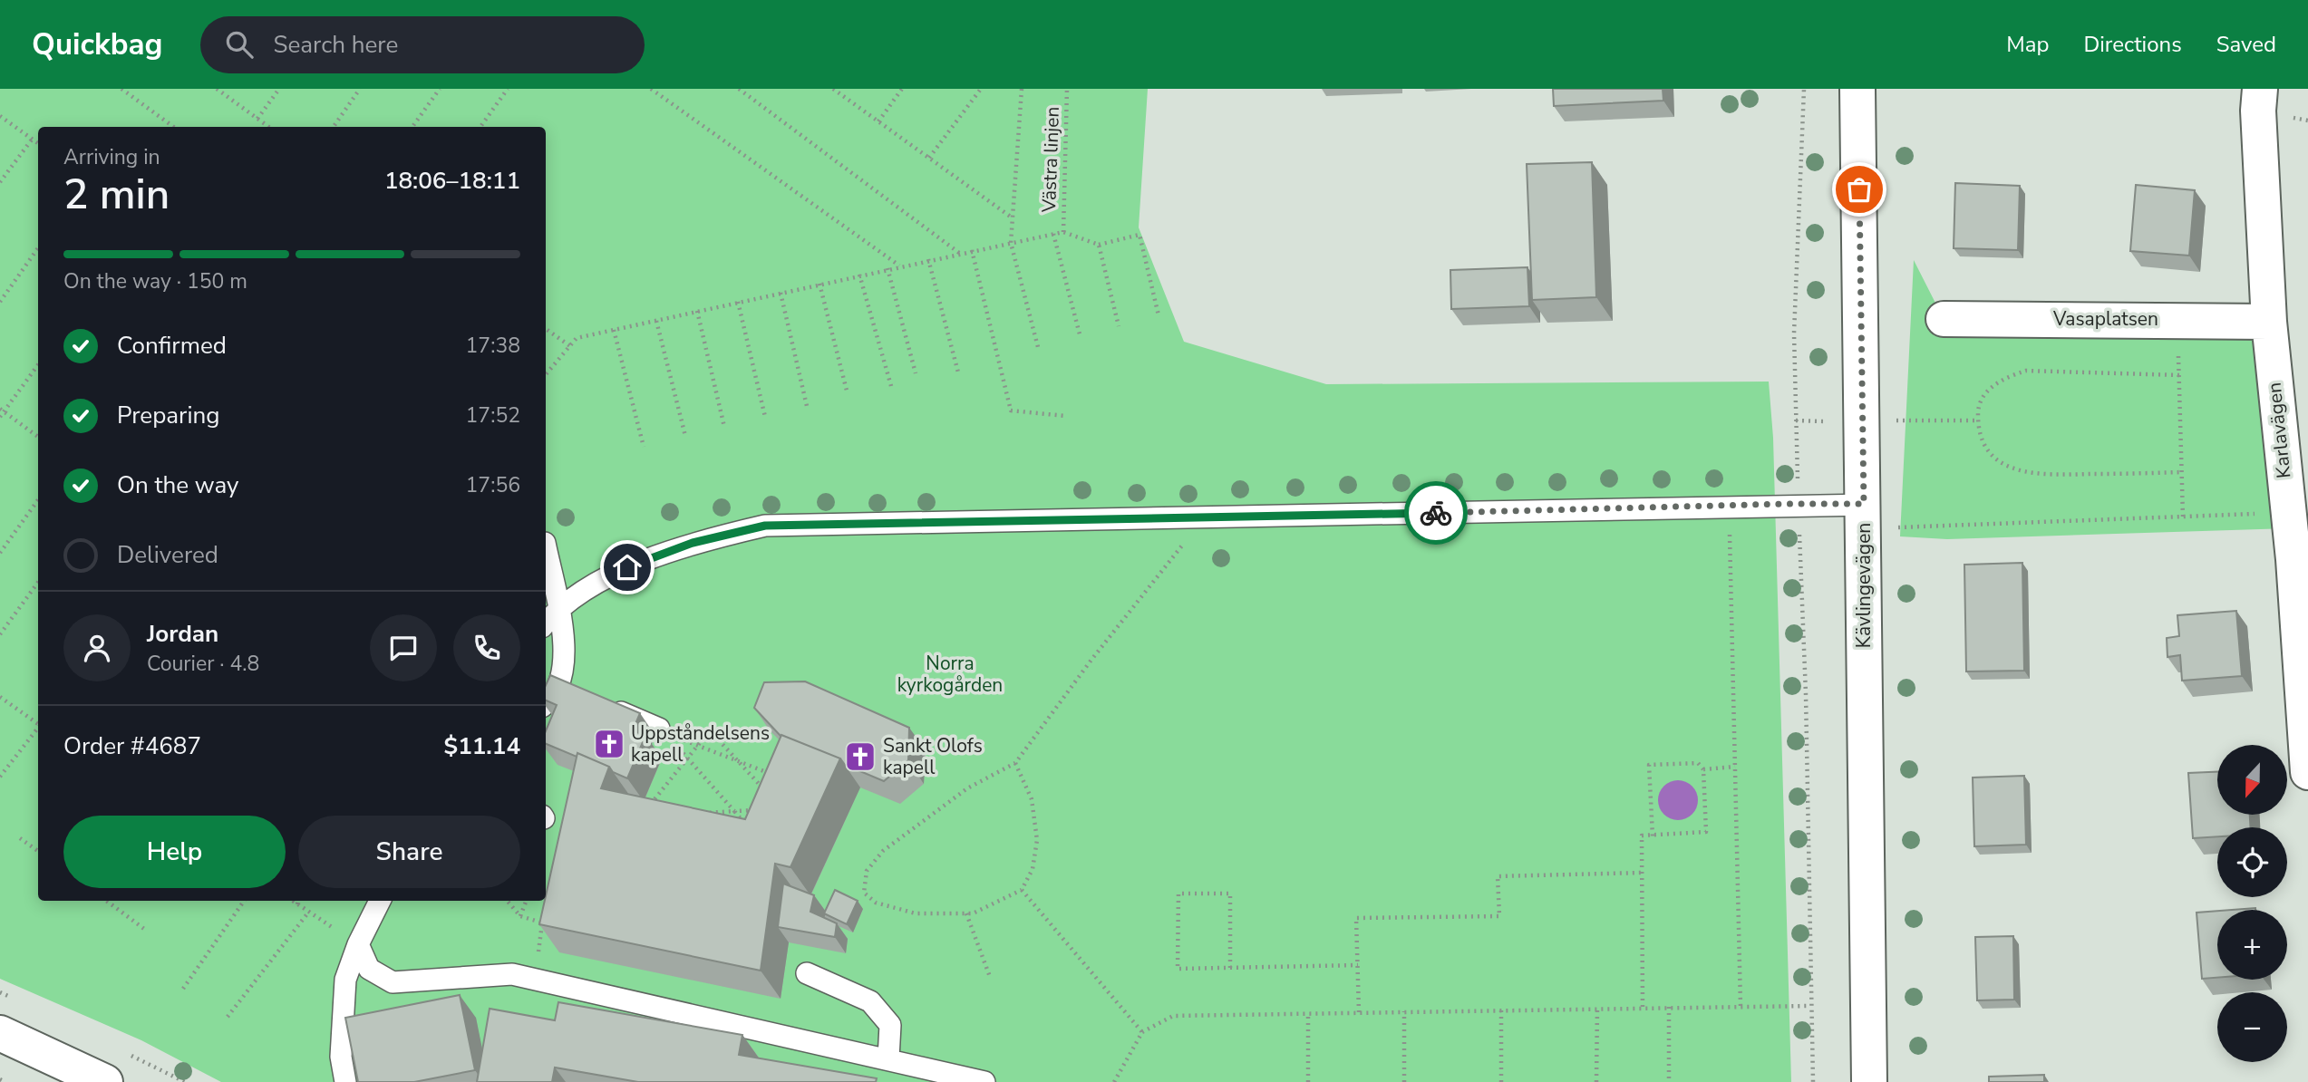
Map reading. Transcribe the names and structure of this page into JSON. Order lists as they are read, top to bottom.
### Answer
{
  "streets": {
    "street": ["Vasaplatsen", "Karlavägen", "Kävlingevägen"],
    "path": ["Västra linjen"]
  },
  "crossings": [
    ["Vasaplatsen", "Karlavägen"]
  ],
  "parks": ["Norra kyrkogården"],
  "places": {
    "church": ["Uppståndelsens kapell", "Sankt Olofs kapell"]
  },
  "north": "bottom",
  "page": {
    "header": "Quickbag",
    "search": "Search here",
    "nav": ["Map", "Directions", "Saved"],
    "heading": ["2 min", "Arriving in", "18:06–18:11"],
    "panel": [
      "Jordan",
      "Courier · 4.8",
      "Order #4687",
      "$11.14"
    ],
    "bar": "On the way · 150 m",
    "list": [
      ["Confirmed", "17:38"],
      ["Preparing", "17:52"],
      ["On the way", "17:56"],
      "Delivered"
    ],
    "map_buttons": ["+", "−"],
    "buttons": ["Help", "Share"]
  }
}
